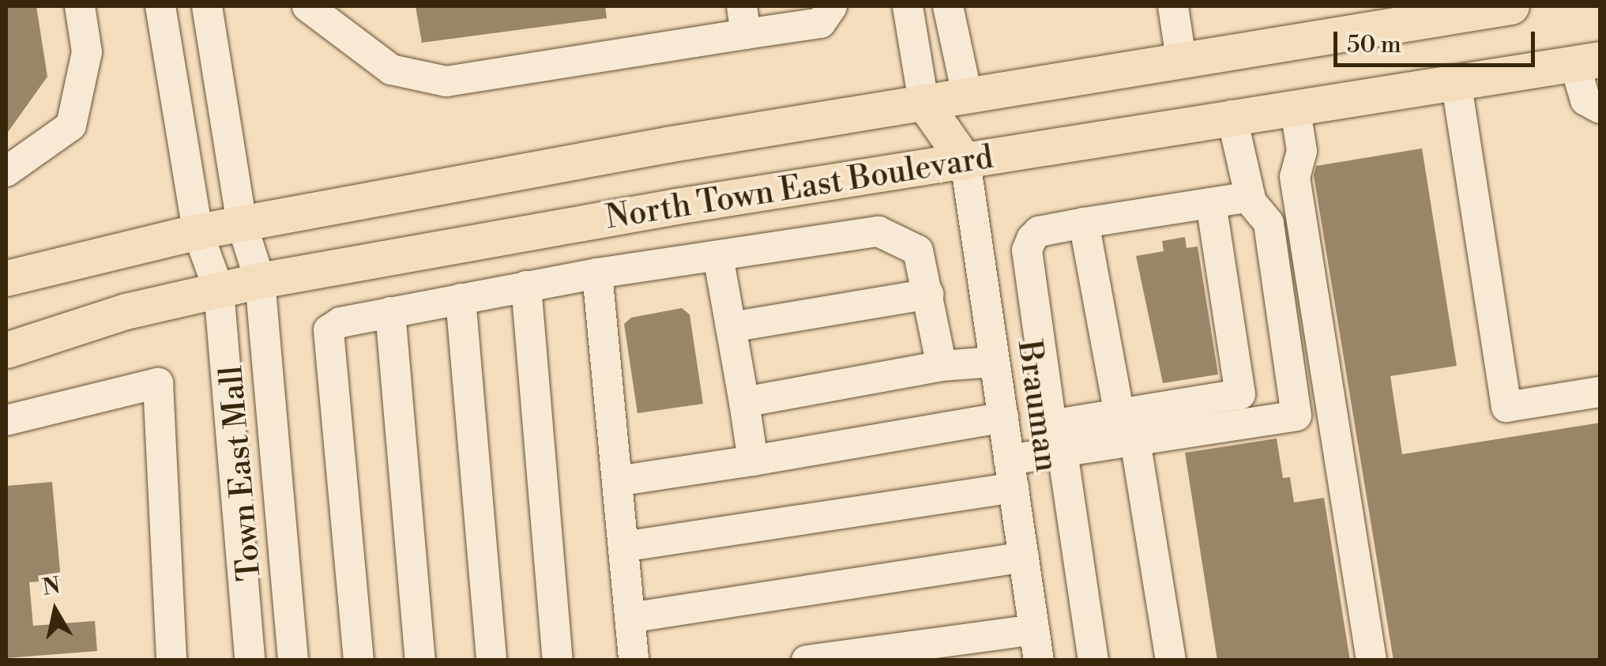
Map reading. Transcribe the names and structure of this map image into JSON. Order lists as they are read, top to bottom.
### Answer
{
  "streets": {
    "main road": ["North Town East Boulevard"],
    "street": ["Brauman", "Town East Mall"]
  },
  "crossings": [
    ["North Town East Boulevard", "Brauman"],
    ["North Town East Boulevard", "Town East Mall"]
  ],
  "scale_bar": "50 m",
  "north": "top"
}
